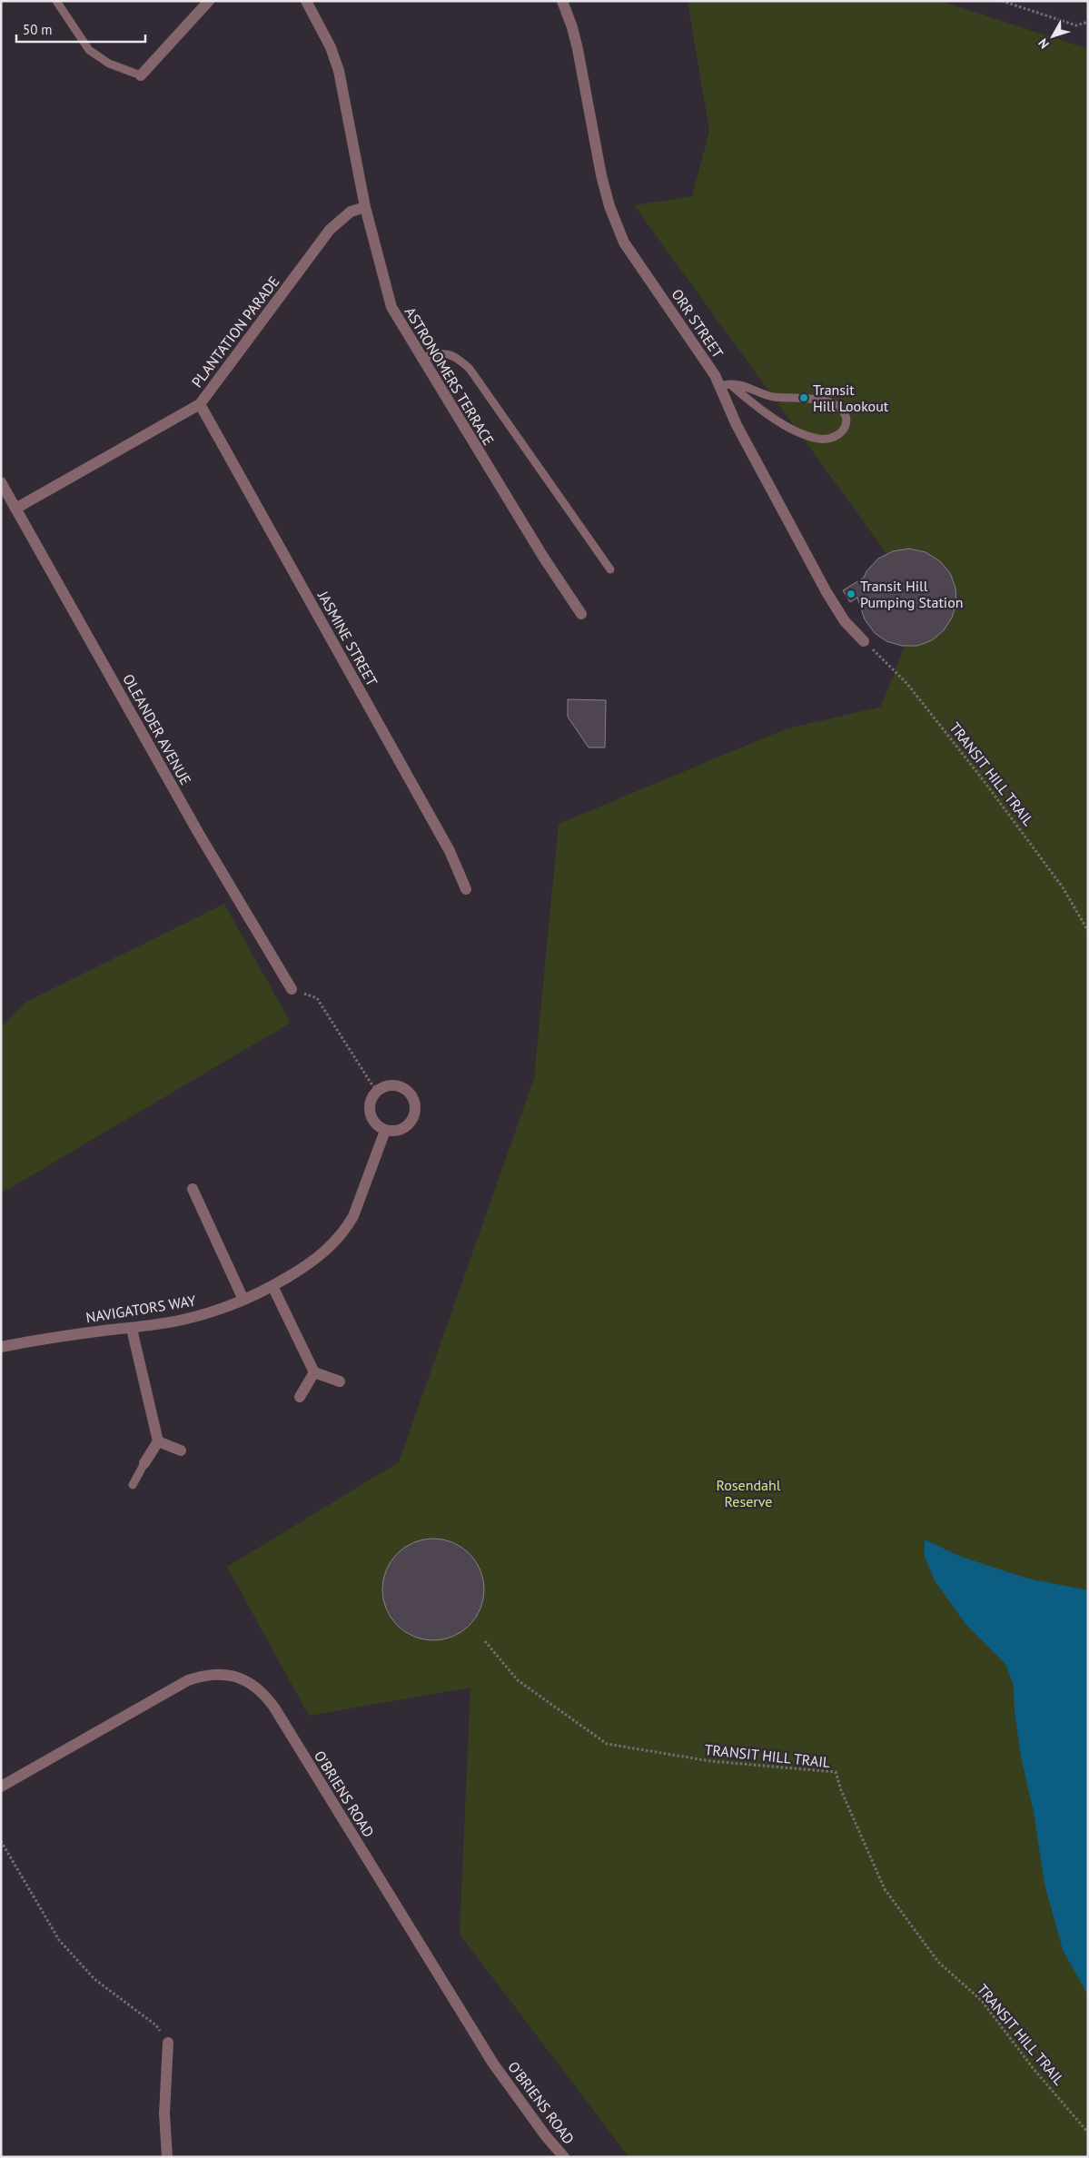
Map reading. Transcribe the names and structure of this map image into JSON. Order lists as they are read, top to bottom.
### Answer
{
  "streets": {
    "street": [
      "ORR STREET",
      "PLANTATION PARADE",
      "ASTRONOMERS TERRACE",
      "JASMINE STREET",
      "OLEANDER AVENUE",
      "NAVIGATORS WAY",
      "O'BRIENS ROAD"
    ],
    "path": ["TRANSIT HILL TRAIL"]
  },
  "crossings": [
    ["ORR STREET", "TRANSIT HILL TRAIL"],
    ["PLANTATION PARADE", "ASTRONOMERS TERRACE"],
    ["PLANTATION PARADE", "JASMINE STREET"],
    ["PLANTATION PARADE", "OLEANDER AVENUE"]
  ],
  "parks": ["Rosendahl Reserve"],
  "places": ["Transit Hill Lookout", "Transit Hill Pumping Station"],
  "scale_bar": "50 m",
  "north": "bottom left"
}
